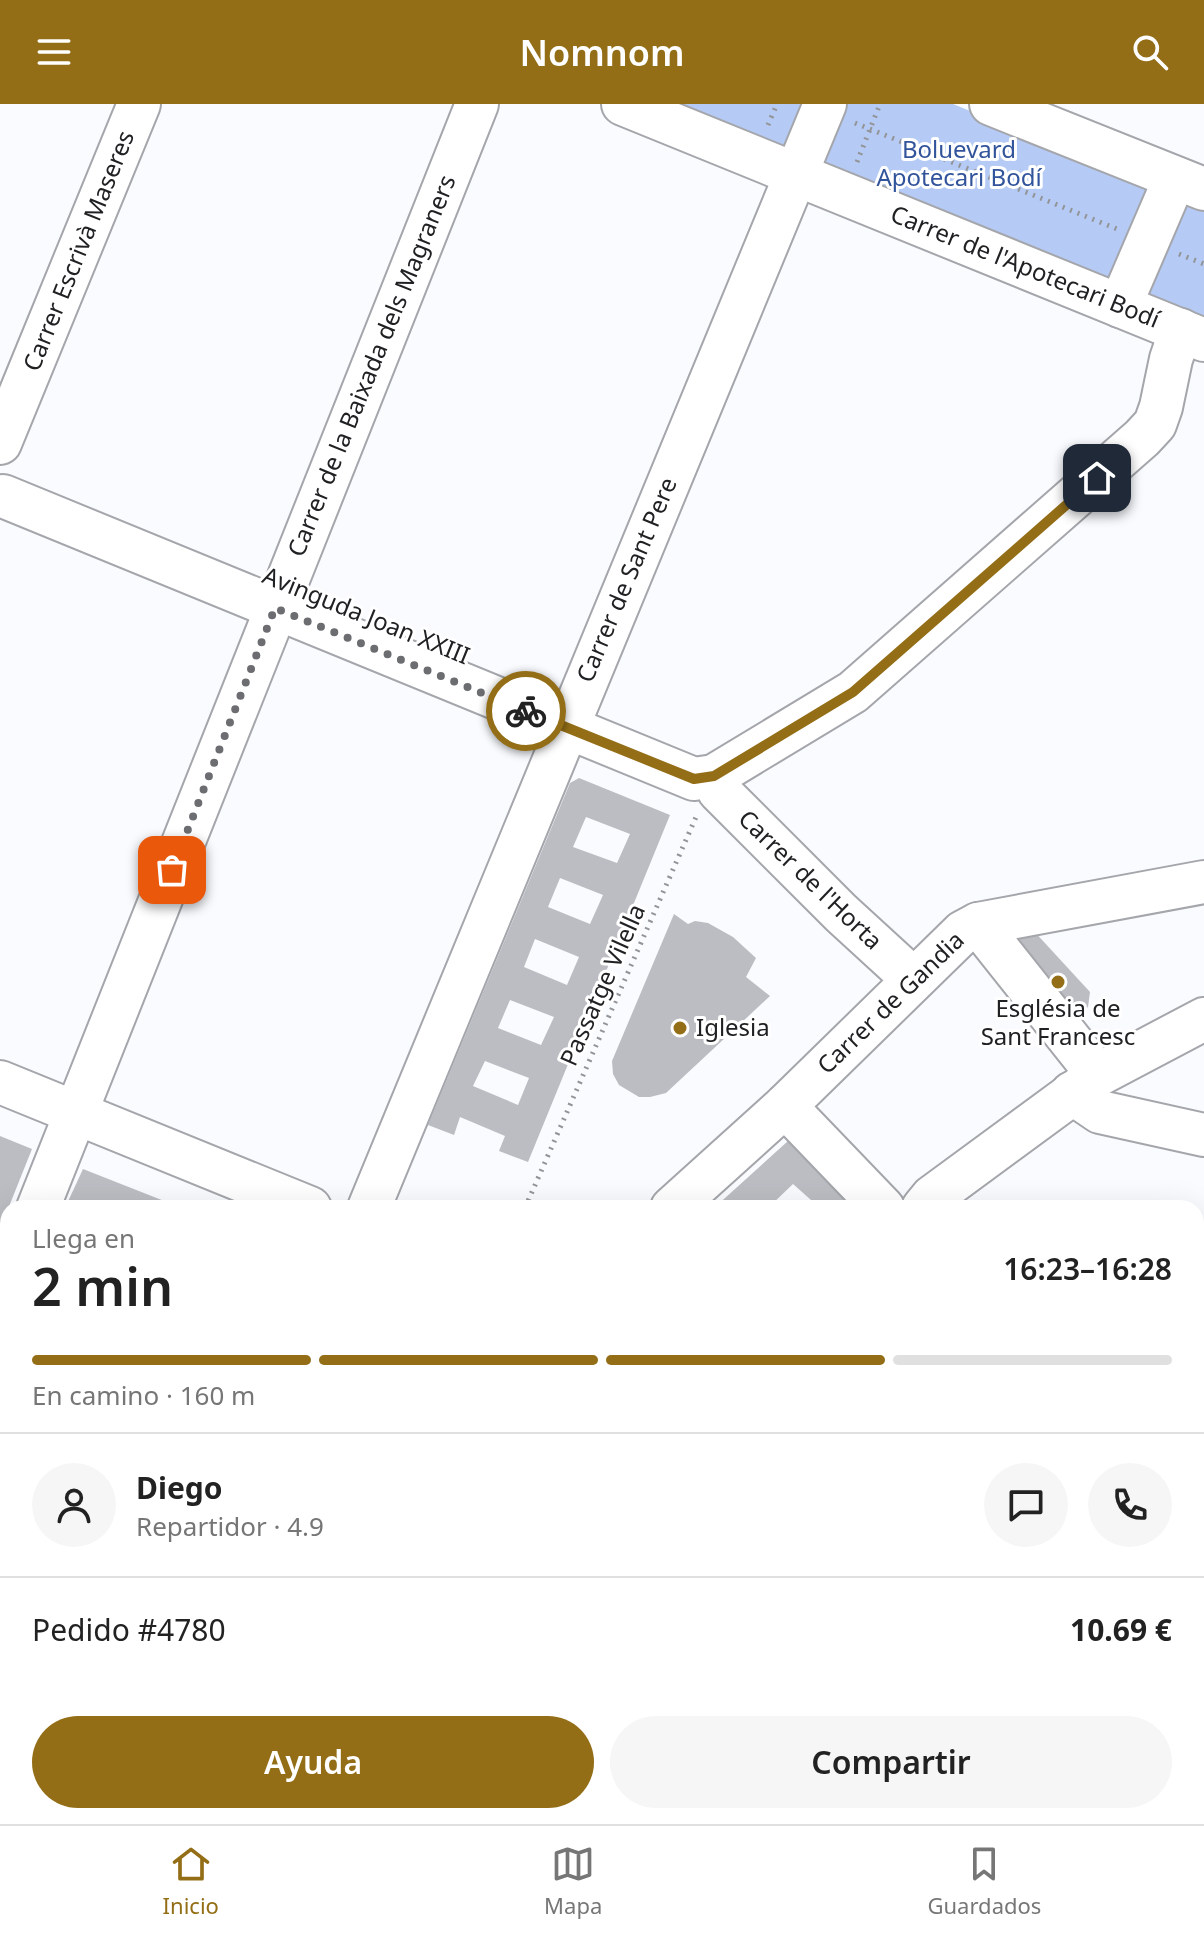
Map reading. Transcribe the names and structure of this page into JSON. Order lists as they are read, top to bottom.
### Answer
{
  "streets": {
    "street": [
      "Carrer Escrivà Maseres",
      "Carrer de l'Apotecari Bodí",
      "Carrer de la Baixada dels Magraners",
      "Carrer de Sant Pere",
      "Avinguda Joan XXIII",
      "Carrer de l'Horta",
      "Carrer de Gandia"
    ],
    "path": ["Passatge Vilella"]
  },
  "crossings": [
    ["Carrer Escrivà Maseres", "Avinguda Joan XXIII"],
    ["Carrer de l'Apotecari Bodí", "Carrer de Sant Pere"],
    ["Carrer de la Baixada dels Magraners", "Avinguda Joan XXIII"],
    ["Carrer de Sant Pere", "Avinguda Joan XXIII"],
    ["Avinguda Joan XXIII", "Carrer de l'Horta"],
    ["Avinguda Joan XXIII", "Passatge Vilella"],
    ["Carrer de l'Horta", "Passatge Vilella"],
    ["Carrer de l'Horta", "Carrer de Gandia"]
  ],
  "parks": ["Boluevard Apotecari Bodí"],
  "places": ["Església de Sant Francesc", "Iglesia"],
  "page": {
    "header": "Nomnom",
    "heading": ["2 min", "Llega en", "16:23–16:28"],
    "panel": [
      "Diego",
      "Repartidor · 4.9",
      "Pedido #4780",
      "10.69 €"
    ],
    "bar": "En camino · 160 m",
    "buttons": ["Ayuda", "Compartir"],
    "tabs": ["Inicio", "Mapa", "Guardados"]
  }
}
